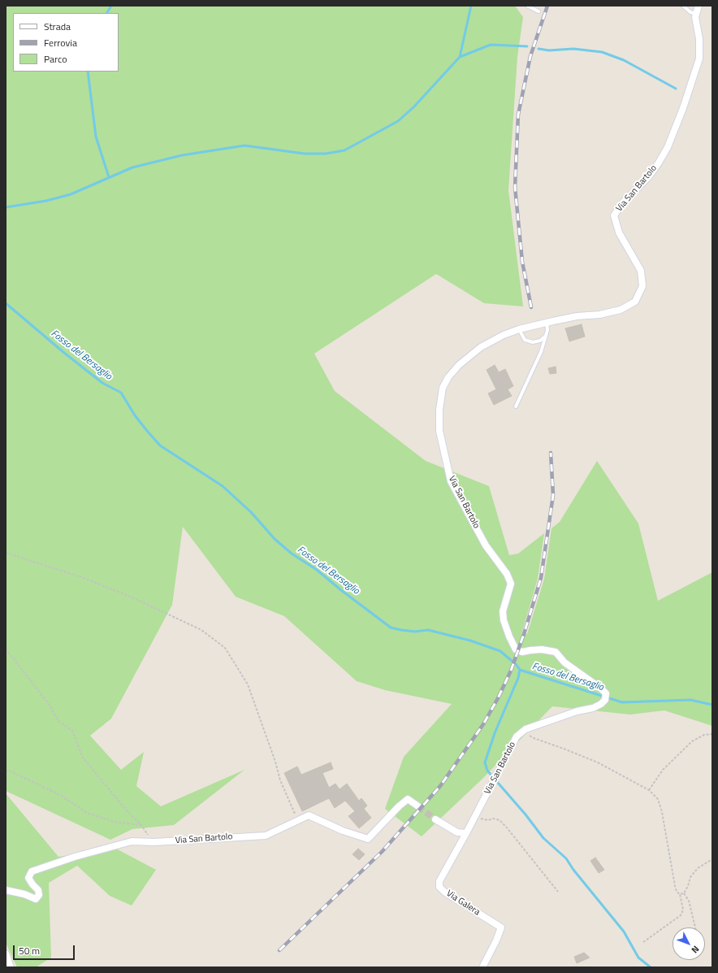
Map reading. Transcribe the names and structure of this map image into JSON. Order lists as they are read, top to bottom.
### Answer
{
  "streets": {
    "street": ["Via San Bartolo", "Via Galera"]
  },
  "crossings": [
    ["Via San Bartolo", "Via Galera"]
  ],
  "water": ["Fosso del Bersaglio"],
  "legend": ["Strada", "Ferrovia", "Parco"],
  "scale_bar": "50 m",
  "north": "bottom right"
}
